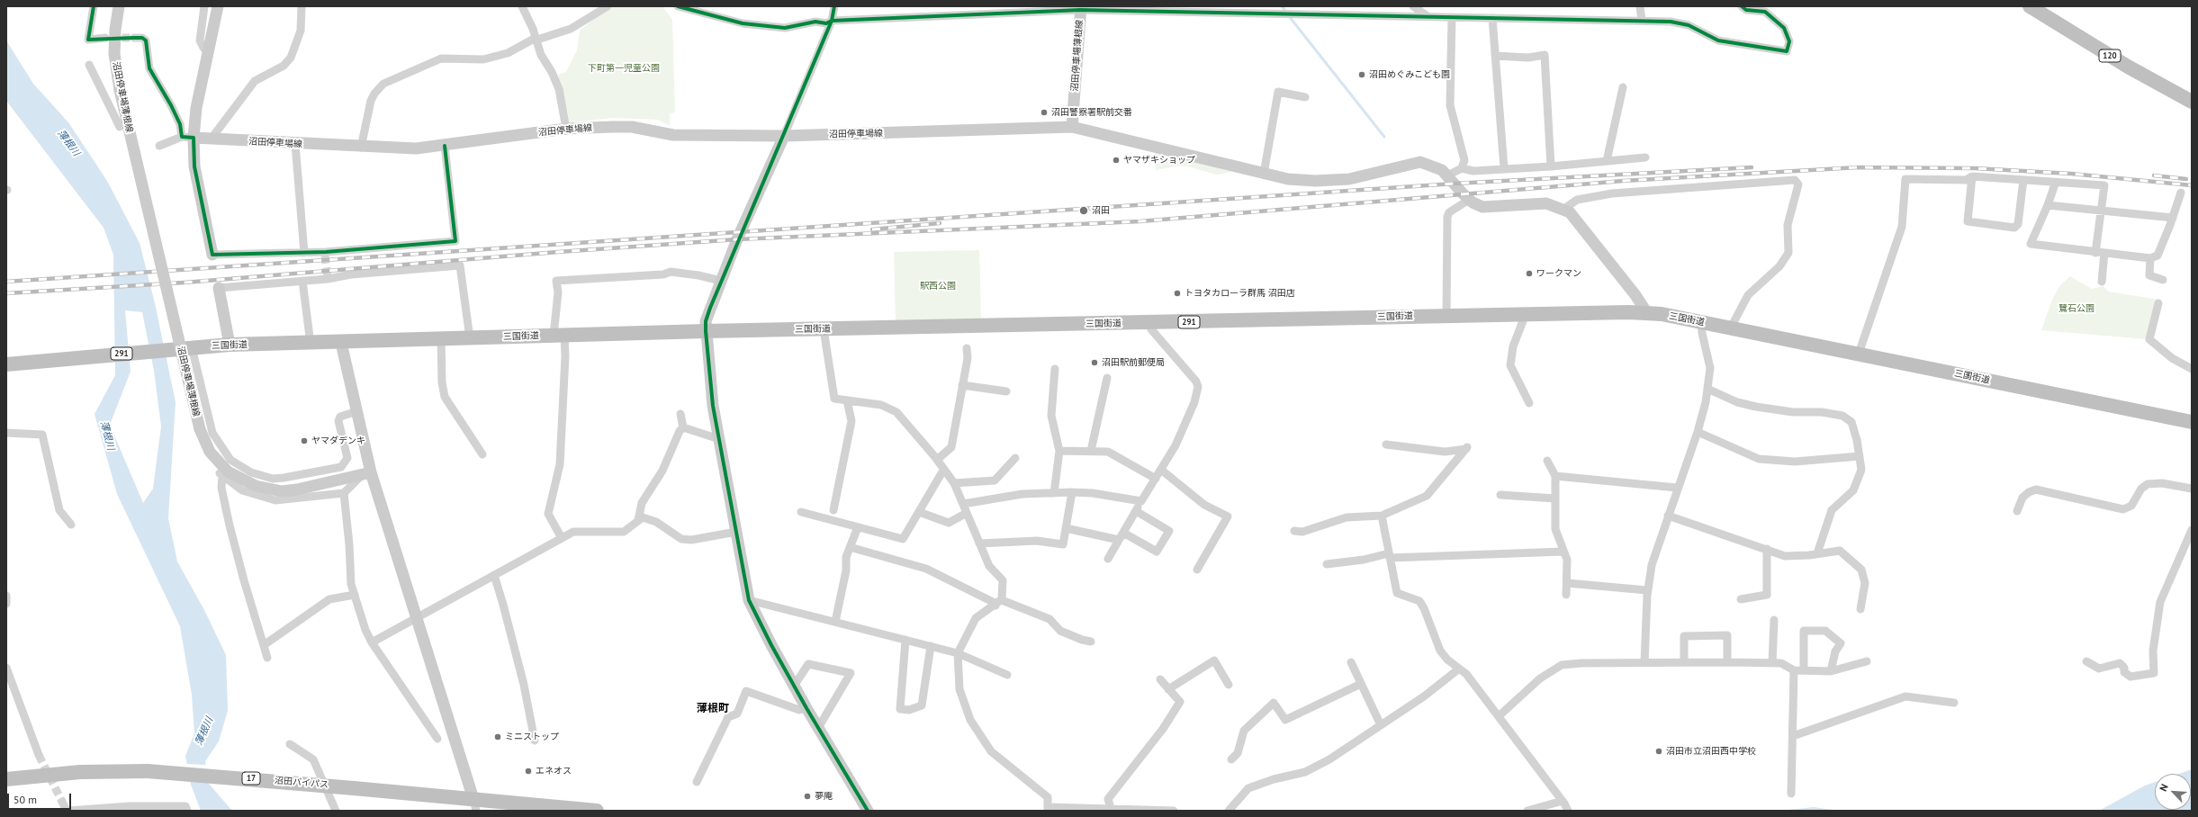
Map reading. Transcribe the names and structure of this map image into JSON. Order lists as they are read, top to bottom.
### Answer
{
  "streets": {
    "highway": [
      "120",
      "三国街道",
      "291",
      "17",
      "沼田バイパス"
    ],
    "street": ["沼田停車場薄根線", "沼田停車場線"]
  },
  "crossings": [
    ["沼田停車場薄根線", "沼田停車場線"]
  ],
  "districts": ["薄根町"],
  "water": ["薄根川"],
  "parks": ["下町第一児童公園", "駅西公園", "鷺石公園"],
  "places": [
    "沼田めぐみこども園",
    "沼田警察署駅前交番",
    "ヤマザキショップ",
    "沼田",
    "ワークマン",
    "トヨタカローラ群馬 沼田店",
    "沼田駅前郵便局",
    "ヤマダデンキ",
    "ミニストップ",
    "沼田市立沼田西中学校",
    "エネオス",
    "夢庵"
  ],
  "scale_bar": "50 m",
  "north": "top left"
}
